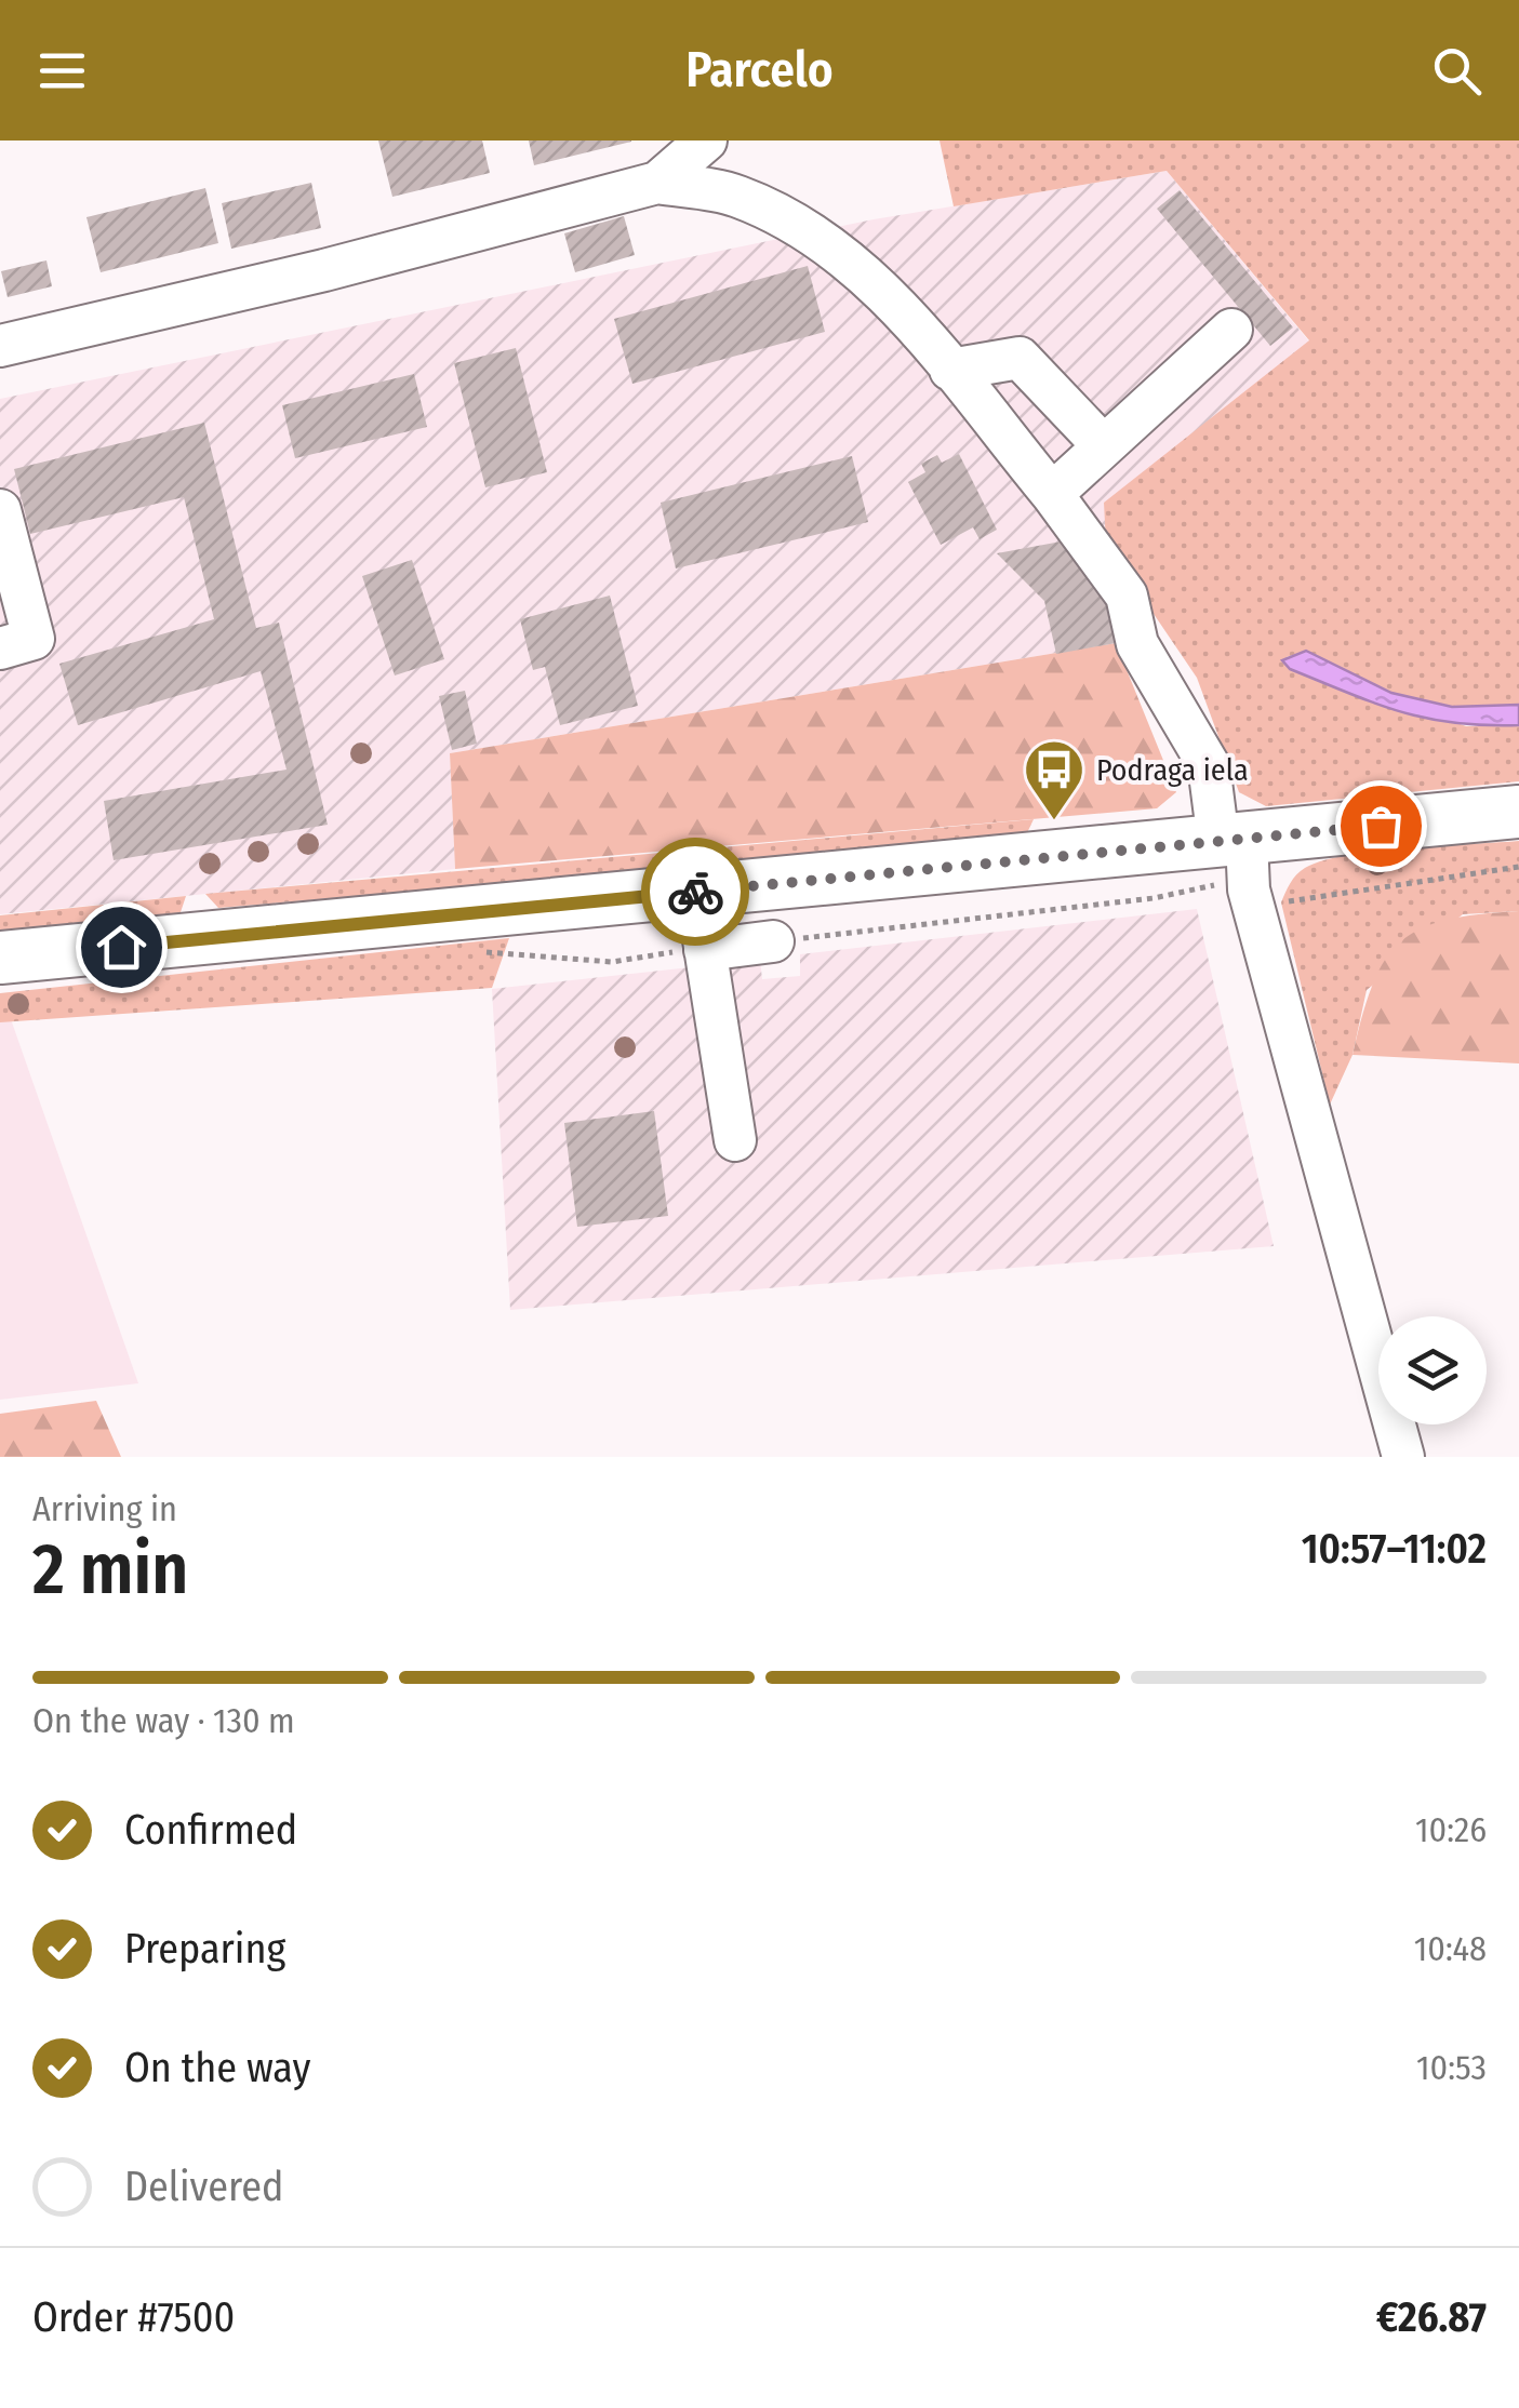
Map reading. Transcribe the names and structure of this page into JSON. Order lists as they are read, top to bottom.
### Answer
{
  "places": {
    "bus stop": ["Podraga iela"]
  },
  "page": {
    "header": "Parcelo",
    "heading": ["2 min", "Arriving in", "10:57–11:02"],
    "panel": ["Order #7500", "€26.87"],
    "bar": "On the way · 130 m",
    "list": [
      ["Confirmed", "10:26"],
      ["Preparing", "10:48"],
      ["On the way", "10:53"],
      "Delivered"
    ]
  }
}
